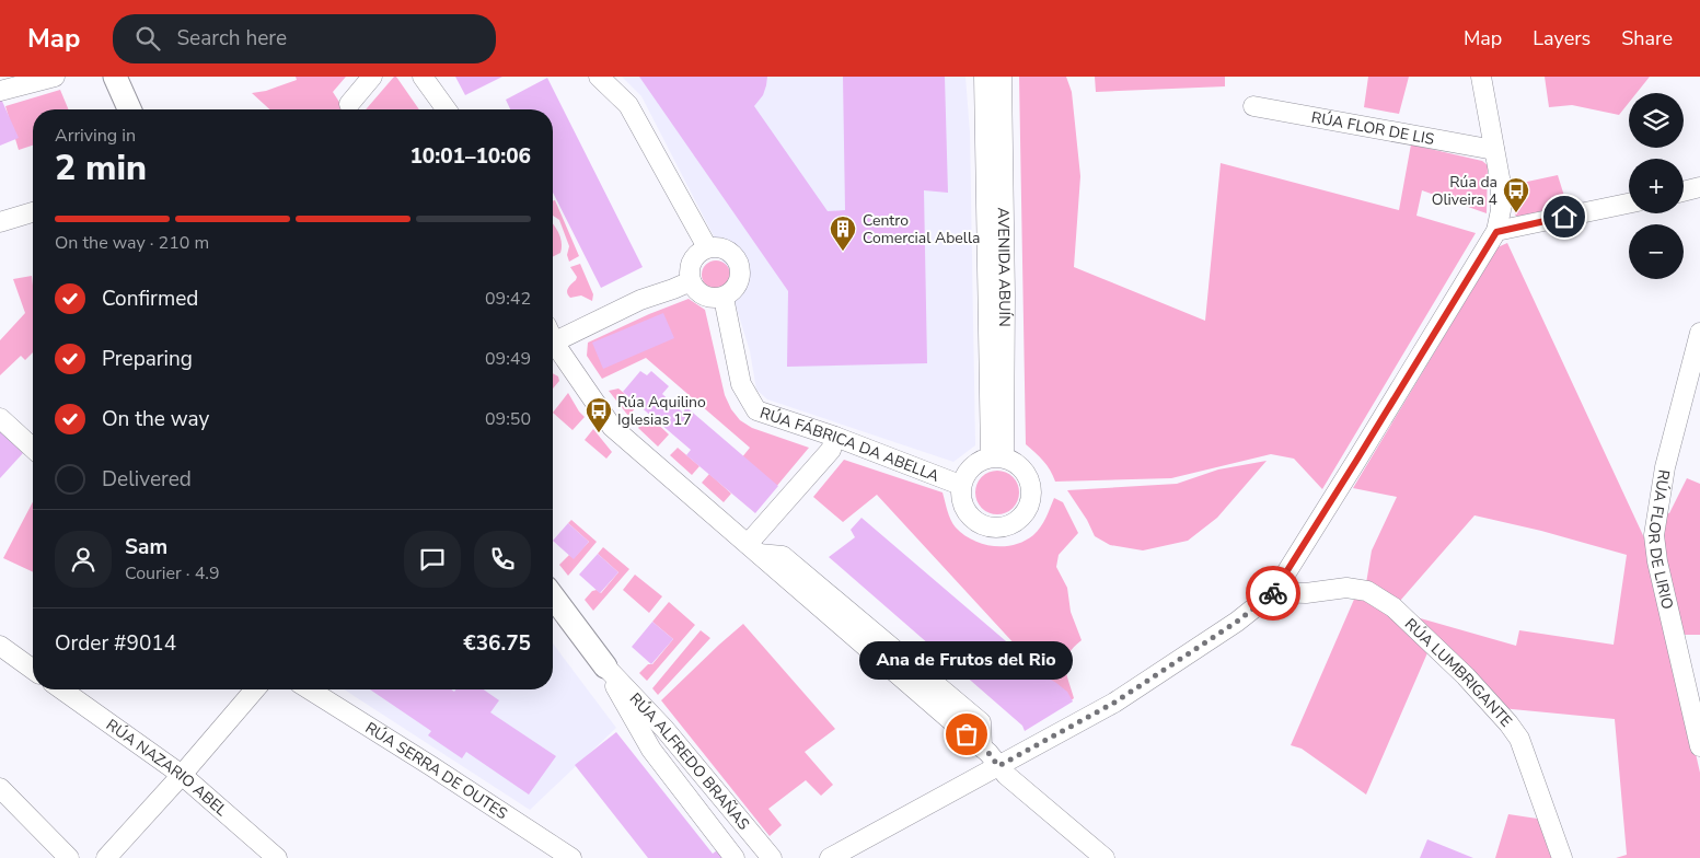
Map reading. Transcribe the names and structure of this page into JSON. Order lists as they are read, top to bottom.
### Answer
{
  "streets": {
    "street": [
      "RÚA FLOR DE LIS",
      "AVENIDA ABUÍN",
      "RÚA FÁBRICA DA ABELLA",
      "RÚA FLOR DE LIRIO",
      "RÚA LUMBRIGANTE",
      "RÚA ALFREDO BRAÑAS",
      "RÚA NAZARIO ABEL",
      "RÚA SERRA DE OUTES"
    ]
  },
  "crossings": [
    ["AVENIDA ABUÍN", "RÚA FÁBRICA DA ABELLA"]
  ],
  "places": {
    "bus stop": ["Rúa da Oliveira 4", "Rúa Aquilino Iglesias 17"],
    "building": ["Centro Comercial Abella"],
    "other": ["Ana de Frutos del Rio"]
  },
  "page": {
    "header": "Map",
    "search": "Search here",
    "nav": ["Map", "Layers", "Share"],
    "map_buttons": ["+", "−"],
    "heading": ["2 min", "Arriving in", "10:01–10:06"],
    "panel": [
      "Sam",
      "Courier · 4.9",
      "Order #9014",
      "€36.75"
    ],
    "bar": "On the way · 210 m",
    "list": [
      ["Confirmed", "09:42"],
      ["Preparing", "09:49"],
      ["On the way", "09:50"],
      "Delivered"
    ],
    "bubble": "Ana de Frutos del Rio"
  }
}
